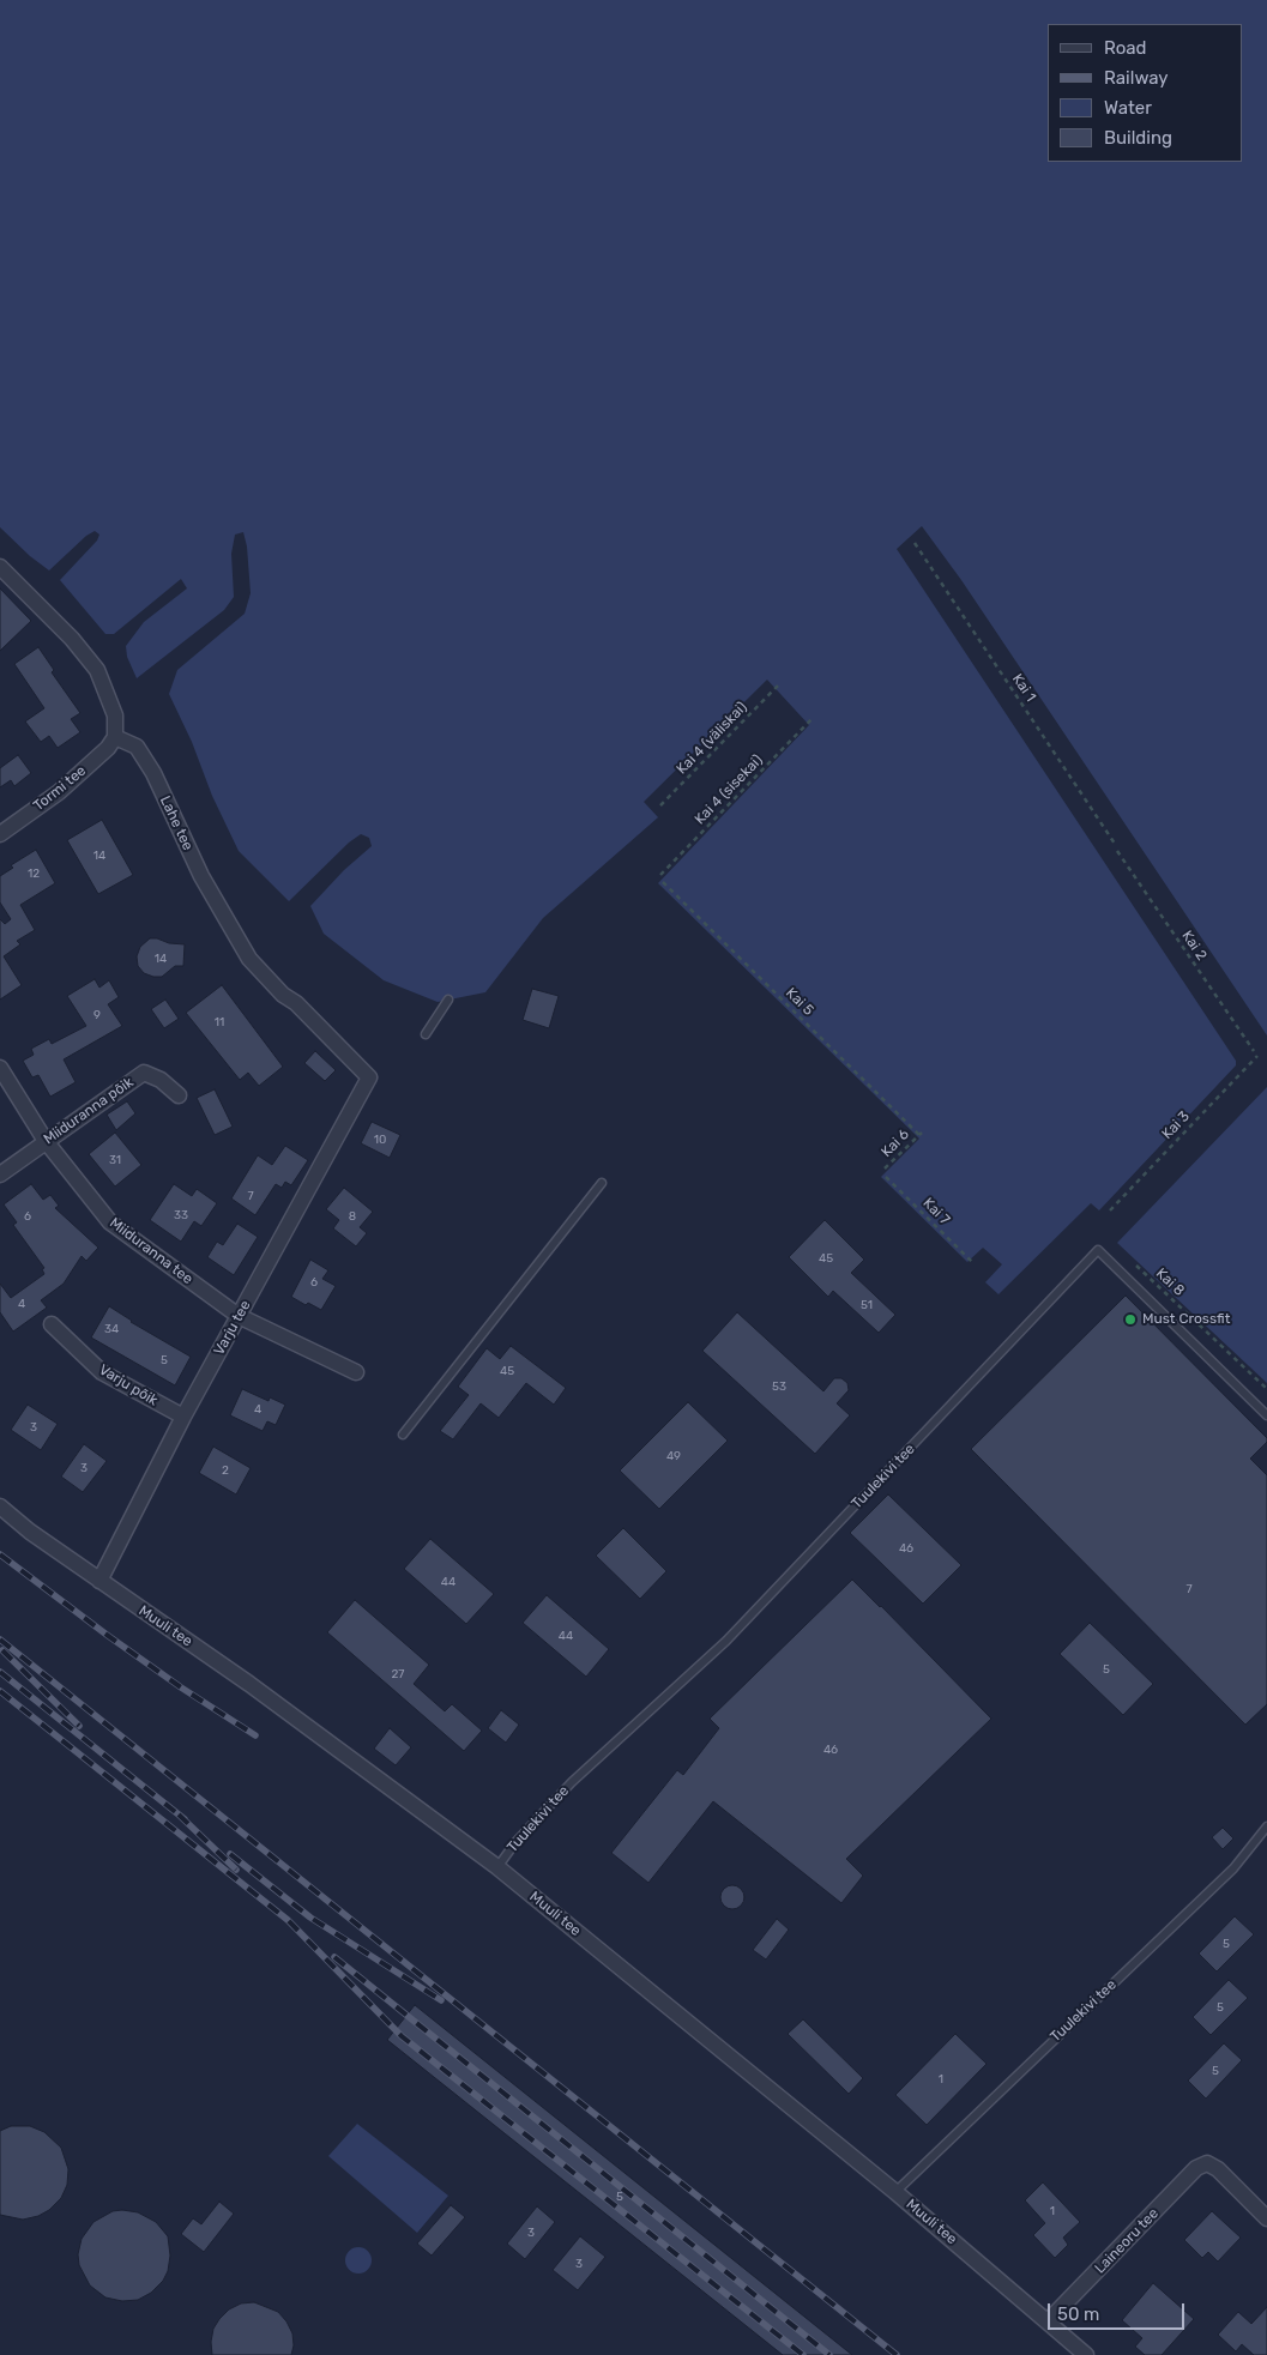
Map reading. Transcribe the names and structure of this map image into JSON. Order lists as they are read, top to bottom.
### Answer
{
  "streets": {
    "street": [
      "Tormi tee",
      "Lahe tee",
      "Miiduranna põik",
      "Miiduranna tee",
      "Varju tee",
      "Varju põik",
      "Muuli tee",
      "Laineoru tee"
    ],
    "lane": ["Tuulekivi tee"],
    "path": [
      "Kai 1",
      "Kai 4 (väliskai)",
      "Kai 4 (sisekai)",
      "Kai 2",
      "Kai 5",
      "Kai 3",
      "Kai 6",
      "Kai 7",
      "Kai 8"
    ]
  },
  "crossings": [
    ["Tormi tee", "Lahe tee"],
    ["Lahe tee", "Varju tee"],
    ["Kai 5", "Kai 6"],
    ["Miiduranna põik", "Miiduranna tee"],
    ["Miiduranna tee", "Varju tee"],
    ["Varju tee", "Varju põik"],
    ["Varju tee", "Muuli tee"],
    ["Tuulekivi tee", "Muuli tee"],
    ["Muuli tee", "Laineoru tee"]
  ],
  "places": ["Must Crossfit"],
  "house_numbers": [
    "14",
    "12",
    "14",
    "9",
    "11",
    "10",
    "31",
    "7",
    "33",
    "6",
    "8",
    "45",
    "6",
    "4",
    "51",
    "34",
    "5",
    "45",
    "53",
    "4",
    "3",
    "49",
    "3",
    "2",
    "46",
    "44",
    "7",
    "44",
    "5",
    "27",
    "46",
    "5",
    "5",
    "5",
    "1",
    "5",
    "1",
    "3",
    "3"
  ],
  "legend": [
    "Road",
    "Railway",
    "Water",
    "Building"
  ],
  "scale_bar": "50 m"
}
